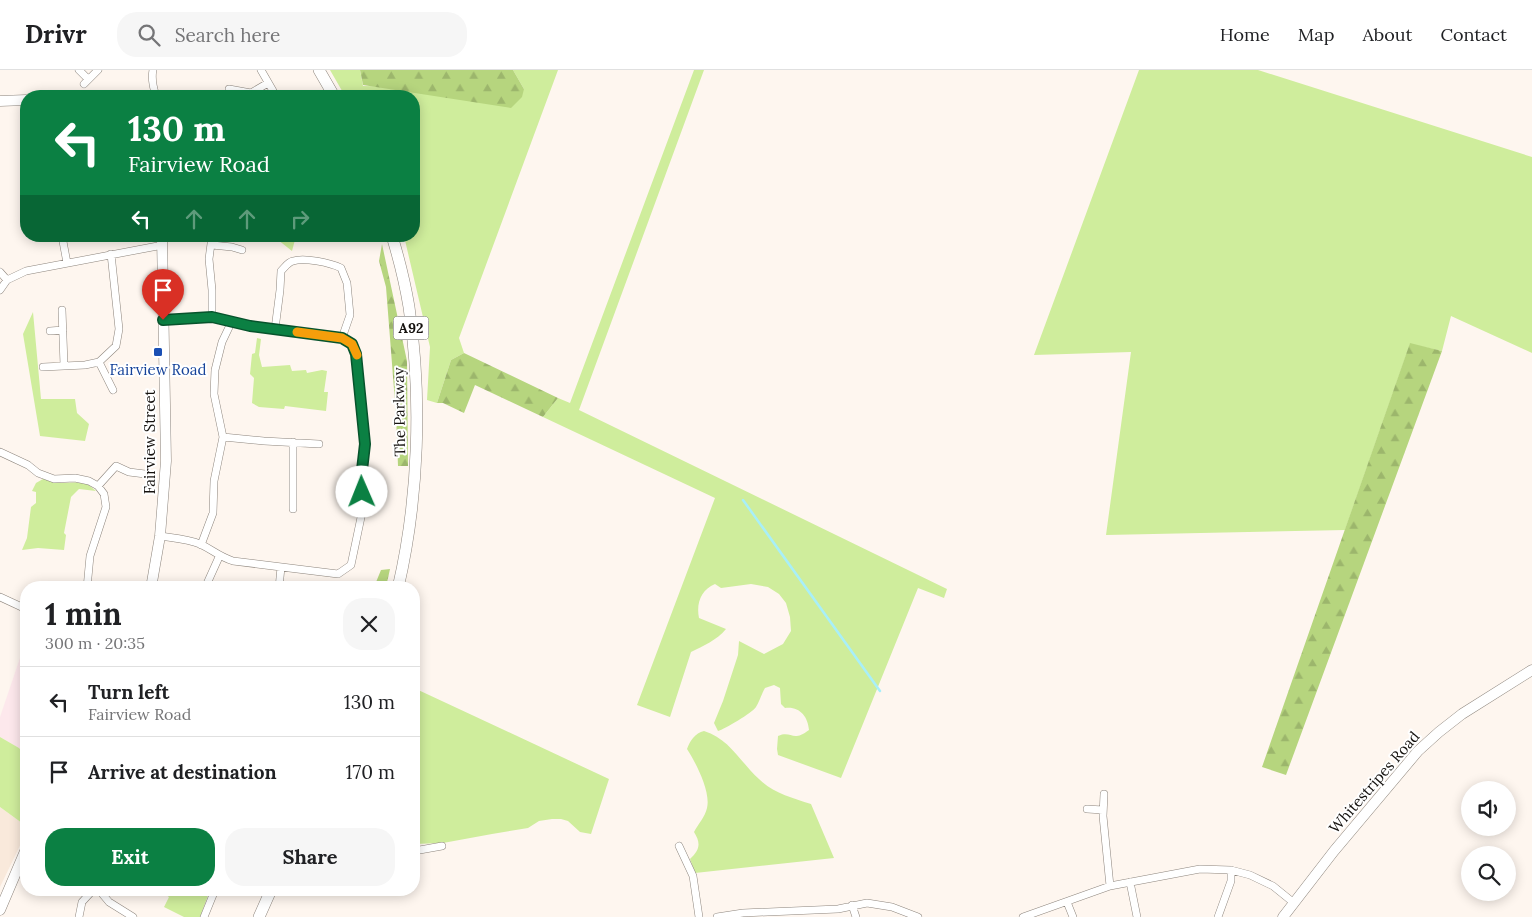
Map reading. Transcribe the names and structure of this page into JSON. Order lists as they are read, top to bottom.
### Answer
{
  "streets": {
    "main road": ["A92", "The Parkway"],
    "street": ["Fairview Street", "Whitestripes Road"]
  },
  "places": {
    "transit": ["Fairview Road"]
  },
  "page": {
    "header": "Drivr",
    "search": "Search here",
    "nav": [
      "Home",
      "Map",
      "About",
      "Contact"
    ],
    "turn": ["130 m", "Fairview Road"],
    "heading": ["1 min", "300 m · 20:35"],
    "list": [
      {
        "name": "Turn left",
        "note": "Fairview Road",
        "value": "130 m"
      },
      {
        "name": "Arrive at destination",
        "value": "170 m"
      }
    ],
    "buttons": ["Exit", "Share"]
  }
}
